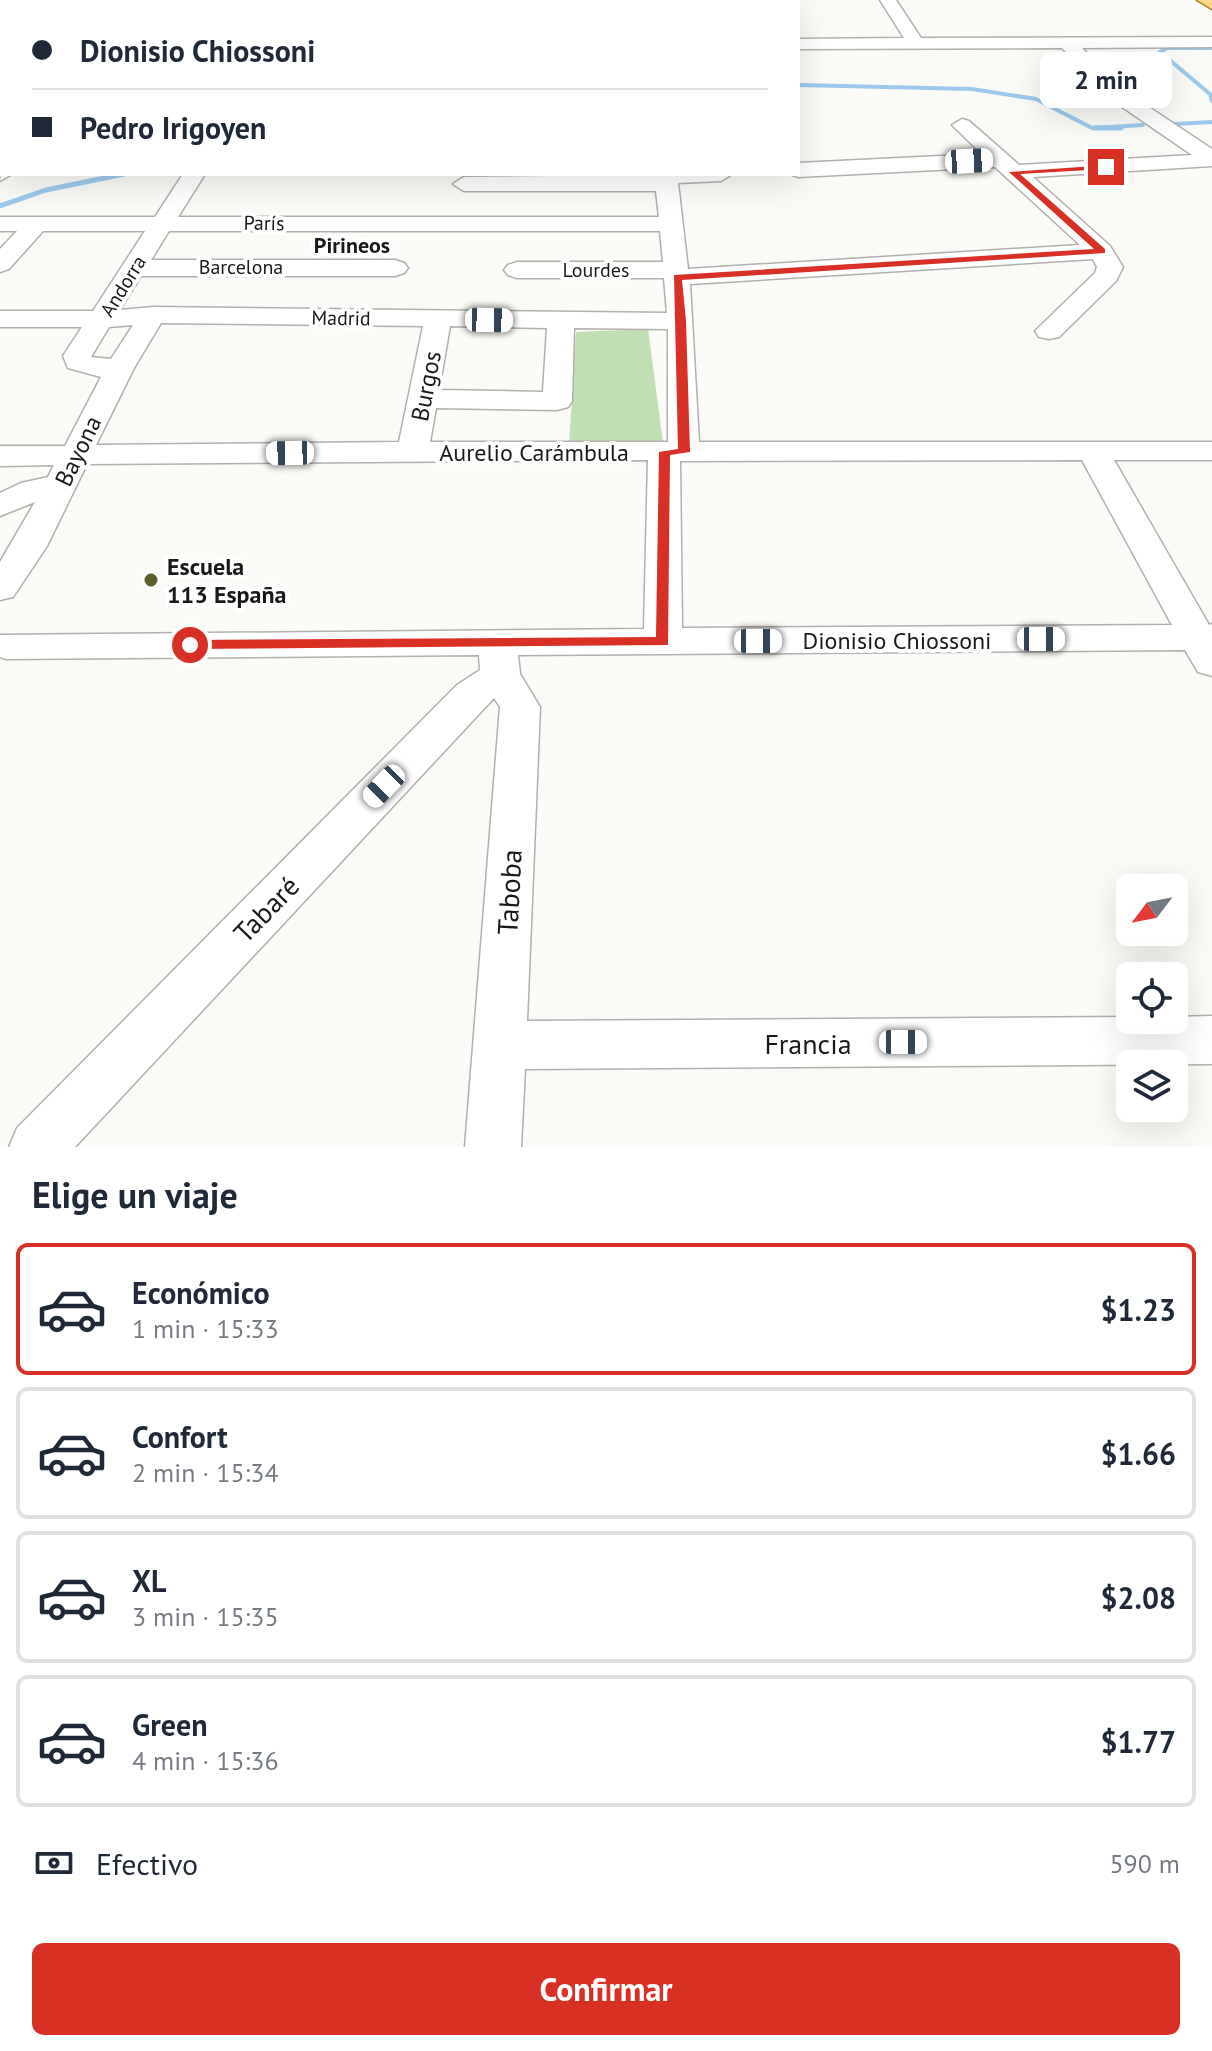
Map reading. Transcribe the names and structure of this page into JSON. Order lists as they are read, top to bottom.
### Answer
{
  "streets": {
    "street": [
      "París",
      "Barcelona",
      "Lourdes",
      "Andorra",
      "Madrid",
      "Burgos",
      "Bayona",
      "Aurelio Carámbula",
      "Dionisio Chiossoni",
      "Taboba",
      "Tabaré",
      "Francia"
    ]
  },
  "crossings": [
    ["París", "Andorra"],
    ["Barcelona", "Andorra"],
    ["Andorra", "Madrid"],
    ["Andorra", "Bayona"],
    ["Madrid", "Burgos"],
    ["Madrid", "Bayona"],
    ["Burgos", "Aurelio Carámbula"],
    ["Bayona", "Aurelio Carámbula"],
    ["Bayona", "Dionisio Chiossoni"],
    ["Dionisio Chiossoni", "Taboba"],
    ["Dionisio Chiossoni", "Tabaré"],
    ["Taboba", "Tabaré"],
    ["Taboba", "Francia"]
  ],
  "districts": ["Pirineos"],
  "places": ["Escuela 113 España"],
  "north": "bottom left",
  "page": {
    "banner": ["Dionisio Chiossoni", "Pedro Irigoyen"],
    "bubble": "2 min",
    "heading": "Elige un viaje",
    "list": [
      {
        "name": "Económico",
        "note": "1 min · 15:33",
        "value": "$1.23"
      },
      {
        "name": "Confort",
        "note": "2 min · 15:34",
        "value": "$1.66"
      },
      {
        "name": "XL",
        "note": "3 min · 15:35",
        "value": "$2.08"
      },
      {
        "name": "Green",
        "note": "4 min · 15:36",
        "value": "$1.77"
      }
    ],
    "pay": ["Efectivo", "590 m"],
    "buttons": "Confirmar"
  }
}
